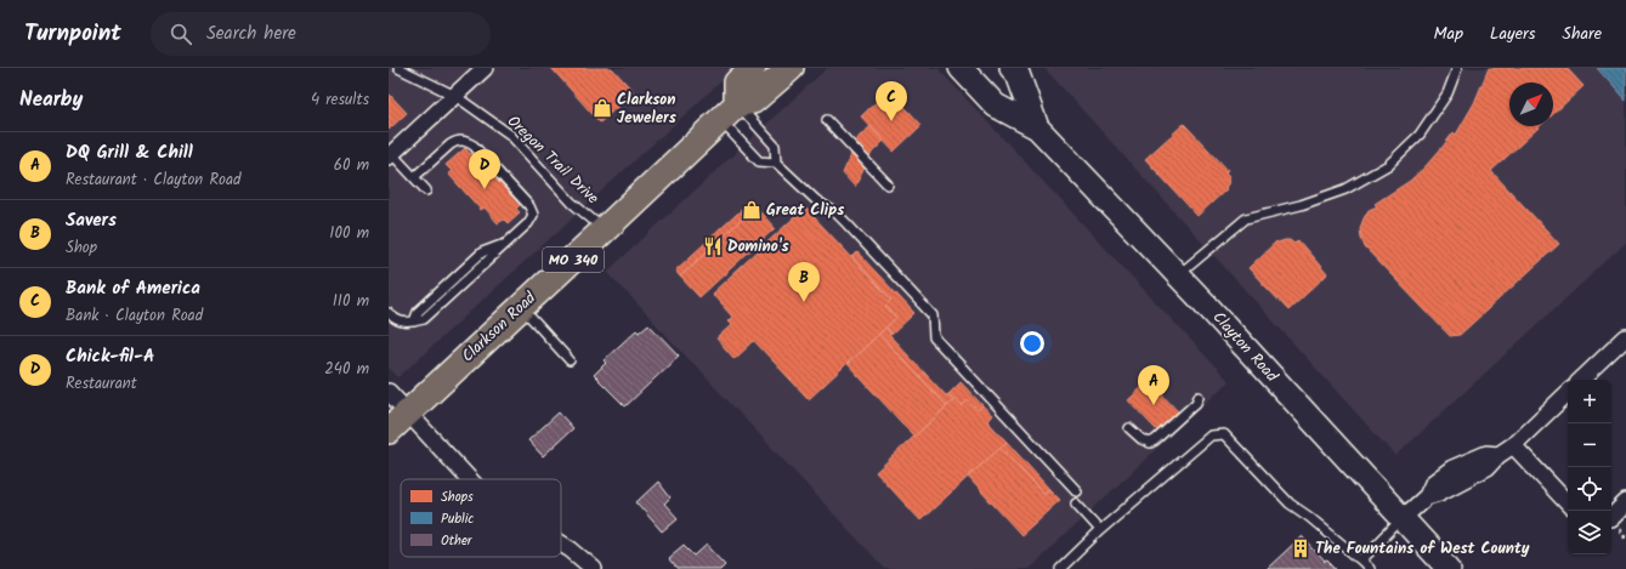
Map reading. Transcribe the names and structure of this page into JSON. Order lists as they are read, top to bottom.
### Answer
{
  "streets": {
    "main road": ["MO 340", "Clarkson Road", "Clayton Road"],
    "lane": ["Oregon Trail Drive"]
  },
  "crossings": [
    ["Oregon Trail Drive", "Clarkson Road"]
  ],
  "places": {
    "shop": ["Clarkson Jewelers", "Great Clips"],
    "restaurant": ["Domino's"],
    "building": ["The Fountains of West County"]
  },
  "legend": ["Shops", "Public", "Other"],
  "north": "top right",
  "page": {
    "header": "Turnpoint",
    "search": "Search here",
    "nav": ["Map", "Layers", "Share"],
    "heading": ["Nearby", "4 results"],
    "pins": [
      "C",
      "D",
      "B",
      "A"
    ],
    "list": [
      {
        "mark": "A",
        "name": "DQ Grill & Chill",
        "note": "Restaurant · Clayton Road",
        "value": "60 m"
      },
      {
        "mark": "B",
        "name": "Savers",
        "note": "Shop",
        "value": "100 m"
      },
      {
        "mark": "C",
        "name": "Bank of America",
        "note": "Bank · Clayton Road",
        "value": "110 m"
      },
      {
        "mark": "D",
        "name": "Chick-fil-A",
        "note": "Restaurant",
        "value": "240 m"
      }
    ],
    "map_buttons": ["+", "−"]
  }
}
